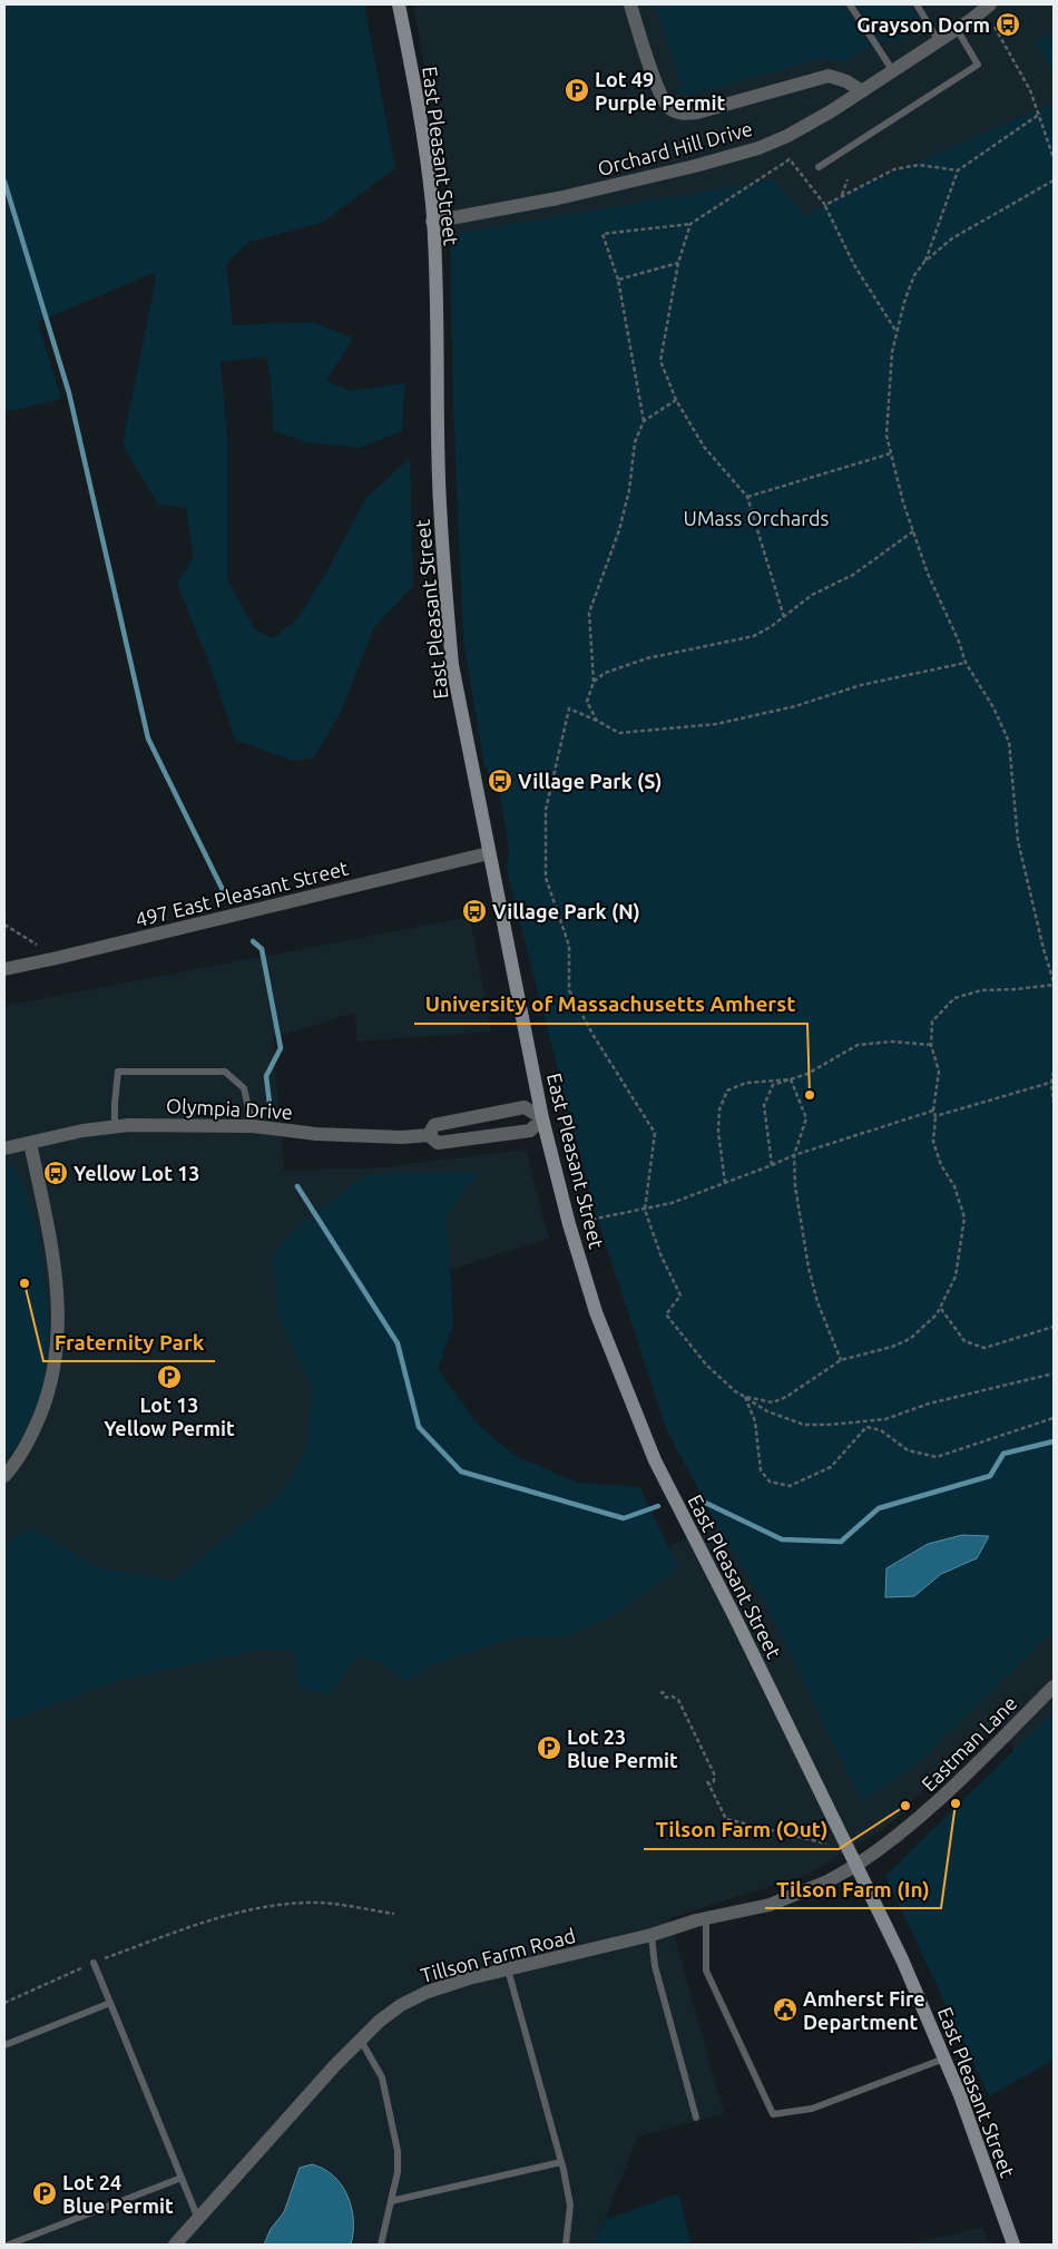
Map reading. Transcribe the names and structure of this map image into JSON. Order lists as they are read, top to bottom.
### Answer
{
  "streets": {
    "main road": ["East Pleasant Street"],
    "street": [
      "Orchard Hill Drive",
      "497 East Pleasant Street",
      "Olympia Drive",
      "Eastman Lane",
      "Tillson Farm Road"
    ]
  },
  "crossings": [
    ["Orchard Hill Drive", "East Pleasant Street"],
    ["East Pleasant Street", "497 East Pleasant Street"],
    ["East Pleasant Street", "Olympia Drive"],
    ["East Pleasant Street", "Eastman Lane"],
    ["East Pleasant Street", "Tillson Farm Road"],
    ["Eastman Lane", "Tillson Farm Road"]
  ],
  "parks": ["UMass Orchards"],
  "places": {
    "bus stop": [
      "Grayson Dorm",
      "Village Park (S)",
      "Village Park (N)",
      "Yellow Lot 13"
    ],
    "parking": [
      "Lot 49 Purple Permit",
      "Lot 13 Yellow Permit",
      "Lot 23 Blue Permit",
      "Lot 24 Blue Permit"
    ],
    "other": [
      "University of Massachusetts Amherst",
      "Fraternity Park",
      "Tilson Farm (In)",
      "Tilson Farm (Out)"
    ],
    "public building": ["Amherst Fire Department"]
  }
}
